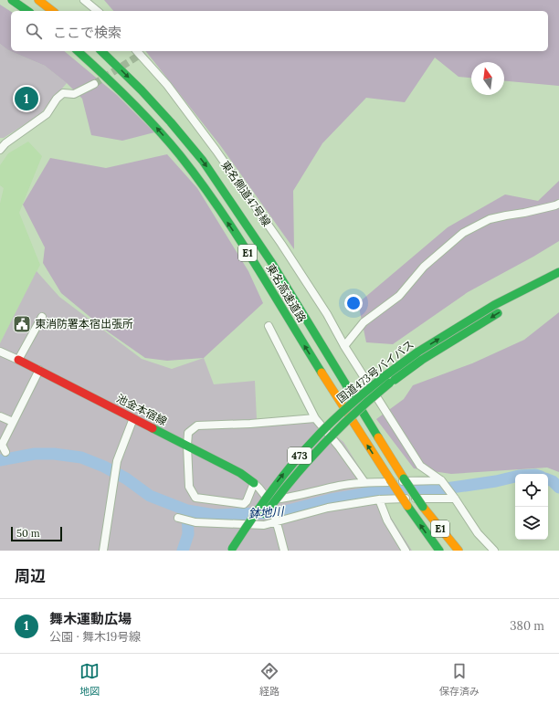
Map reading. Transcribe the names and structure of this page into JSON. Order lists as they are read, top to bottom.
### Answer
{
  "streets": {
    "main road": [
      "E1",
      "東名高速道路",
      "国道473号バイパス",
      "池金本宿線",
      "473"
    ],
    "street": ["東名側道47号線"]
  },
  "water": ["鉢地川"],
  "places": {
    "public building": ["東消防署本宿出張所"]
  },
  "scale_bar": "50 m",
  "north": "top",
  "page": {
    "search": "ここで検索",
    "pins": "1",
    "scale": "50 m",
    "heading": "周辺",
    "list": [
      {
        "mark": "1",
        "name": "舞木運動広場",
        "note": "公園 · 舞木19号線",
        "value": "380 m"
      }
    ],
    "nav": ["地図", "経路", "保存済み"]
  }
}
